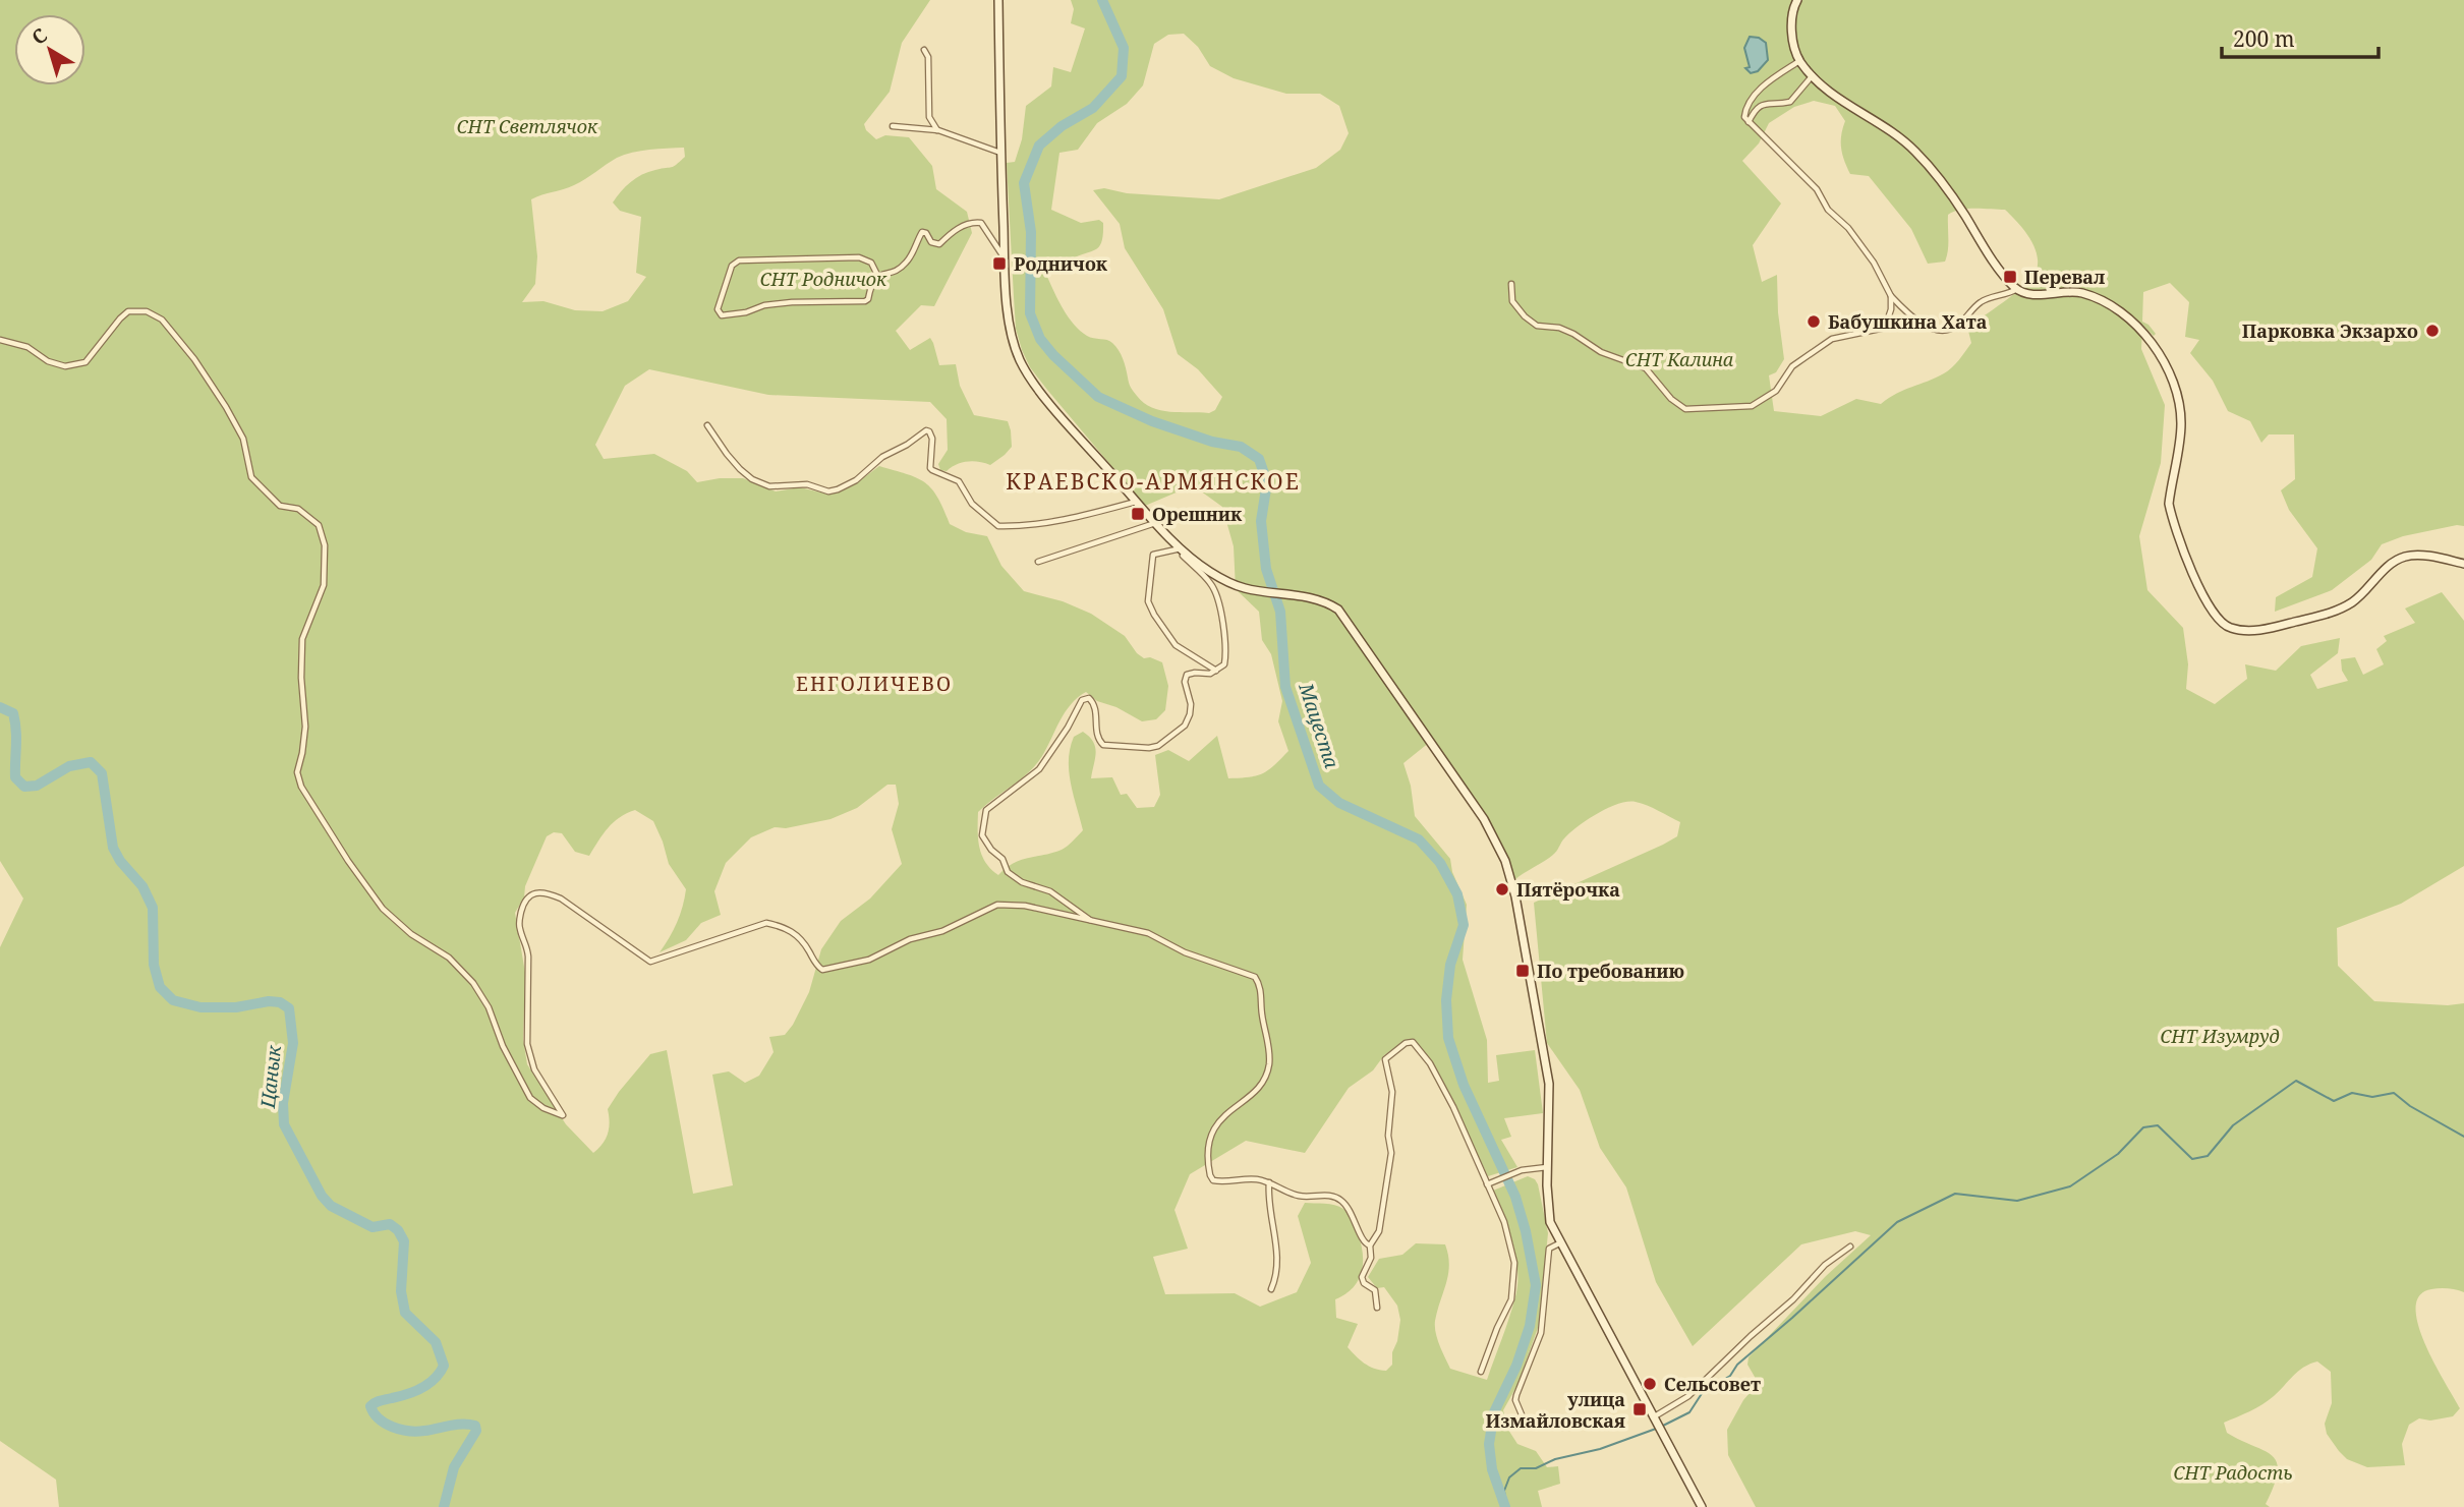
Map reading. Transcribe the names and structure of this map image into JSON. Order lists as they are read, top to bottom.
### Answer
{
  "districts": ["КРАЕВСКО-АРМЯНСКОЕ", "ЕНГОЛИЧЕВО"],
  "water": ["Мацеста", "Цанык"],
  "parks": [
    "СНТ Светлячок",
    "СНТ Родничок",
    "СНТ Калина",
    "СНТ Изумруд",
    "СНТ Радость"
  ],
  "places": {
    "transit": [
      "Родничок",
      "Перевал",
      "Орешник",
      "По требованию",
      "улица Измайловская"
    ],
    "other": [
      "Бабушкина Хата",
      "Парковка Экзархо",
      "Пятёрочка",
      "Сельсовет"
    ]
  },
  "scale_bar": "200 m",
  "north": "top left"
}
